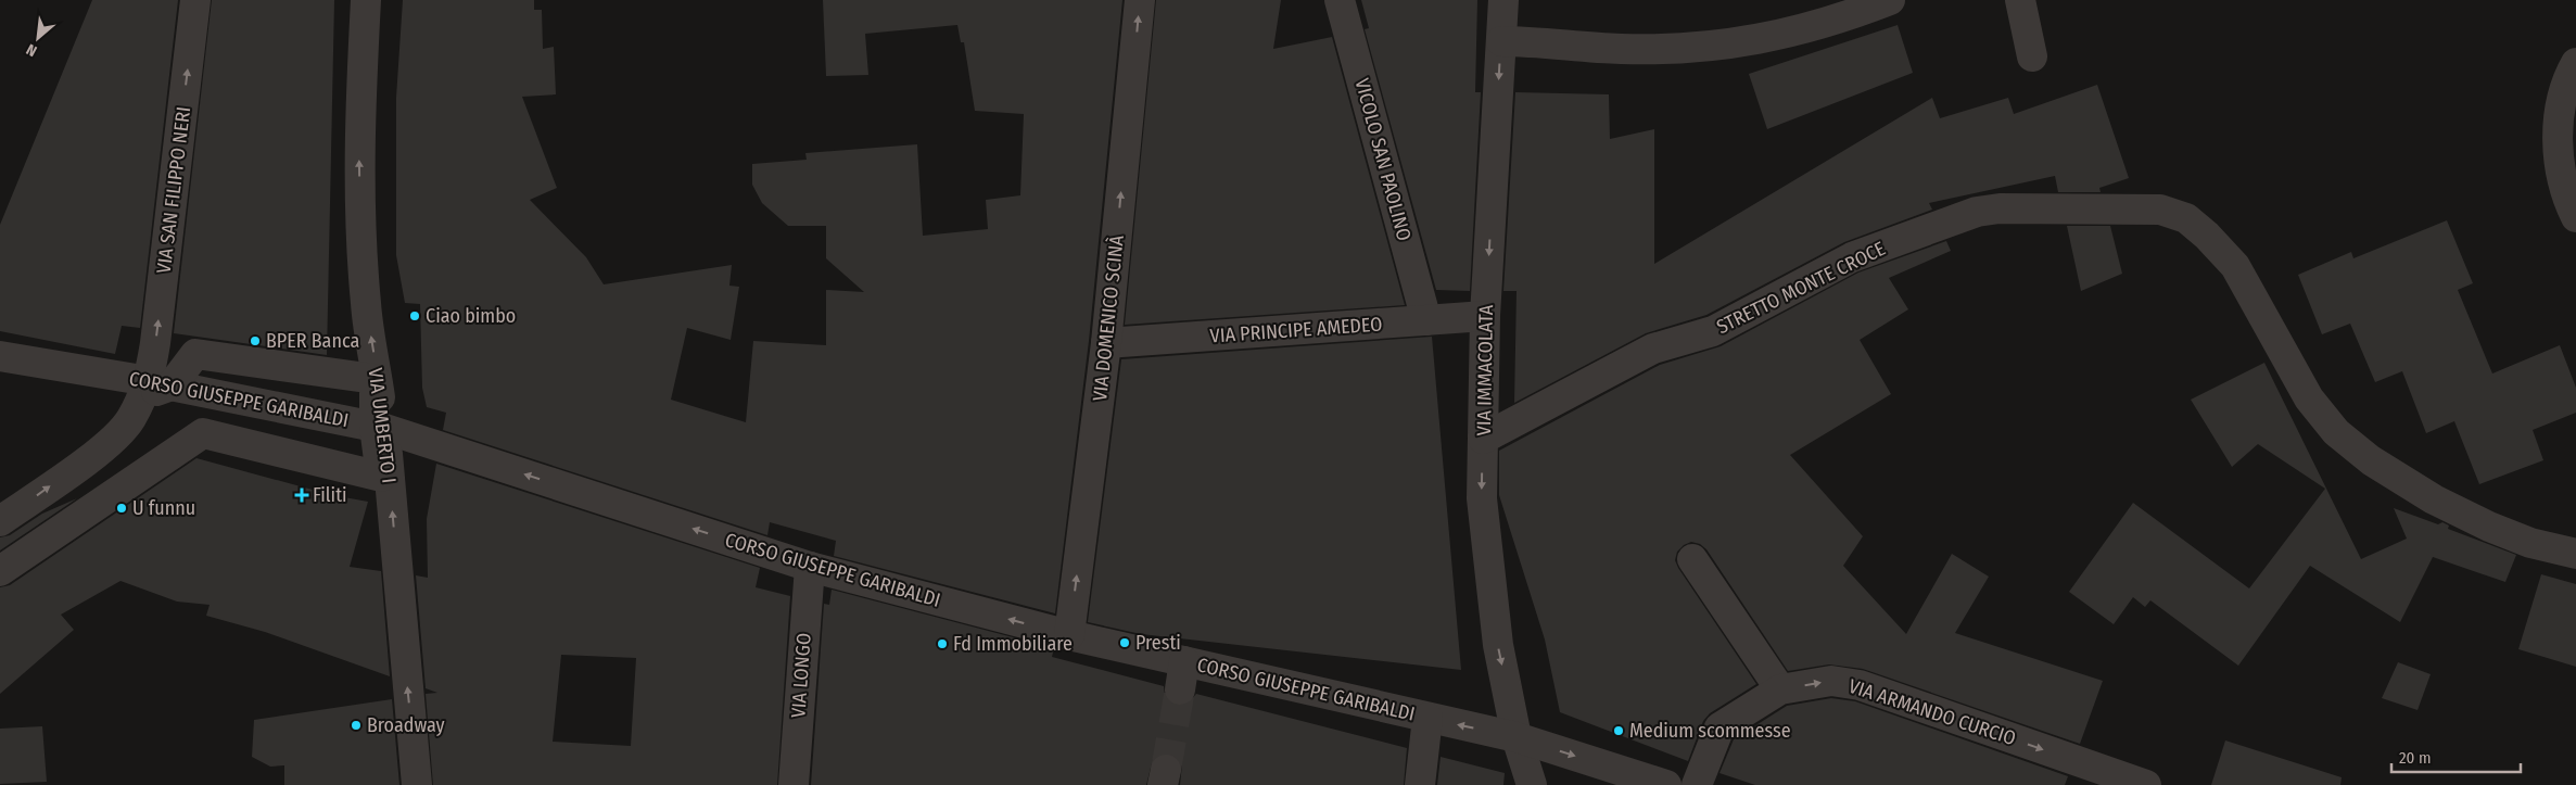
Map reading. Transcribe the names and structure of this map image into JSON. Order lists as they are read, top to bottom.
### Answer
{
  "streets": {
    "street": [
      "VICOLO SAN PAOLINO",
      "VIA SAN FILIPPO NERI",
      "STRETTO MONTE CROCE",
      "VIA DOMENICO SCINÀ",
      "VIA PRINCIPE AMEDEO",
      "VIA IMMACOLATA",
      "CORSO GIUSEPPE GARIBALDI",
      "VIA UMBERTO I",
      "VIA LONGO",
      "VIA ARMANDO CURCIO"
    ]
  },
  "crossings": [
    ["VICOLO SAN PAOLINO", "VIA PRINCIPE AMEDEO"],
    ["VIA SAN FILIPPO NERI", "CORSO GIUSEPPE GARIBALDI"],
    ["STRETTO MONTE CROCE", "VIA IMMACOLATA"],
    ["VIA DOMENICO SCINÀ", "VIA PRINCIPE AMEDEO"],
    ["VIA DOMENICO SCINÀ", "CORSO GIUSEPPE GARIBALDI"],
    ["VIA PRINCIPE AMEDEO", "VIA IMMACOLATA"],
    ["VIA IMMACOLATA", "CORSO GIUSEPPE GARIBALDI"],
    ["CORSO GIUSEPPE GARIBALDI", "VIA UMBERTO I"],
    ["CORSO GIUSEPPE GARIBALDI", "VIA LONGO"]
  ],
  "one_way": [
    "VIA SAN FILIPPO NERI",
    "VIA DOMENICO SCINÀ",
    "VIA IMMACOLATA",
    "VIA UMBERTO I",
    "VIA ARMANDO CURCIO"
  ],
  "places": {
    "other": [
      "Ciao bimbo",
      "BPER Banca",
      "U funnu",
      "Presti",
      "Fd Immobiliare",
      "Broadway",
      "Medium scommesse"
    ],
    "health": ["Filiti"]
  },
  "scale_bar": "20 m",
  "north": "bottom left"
}
